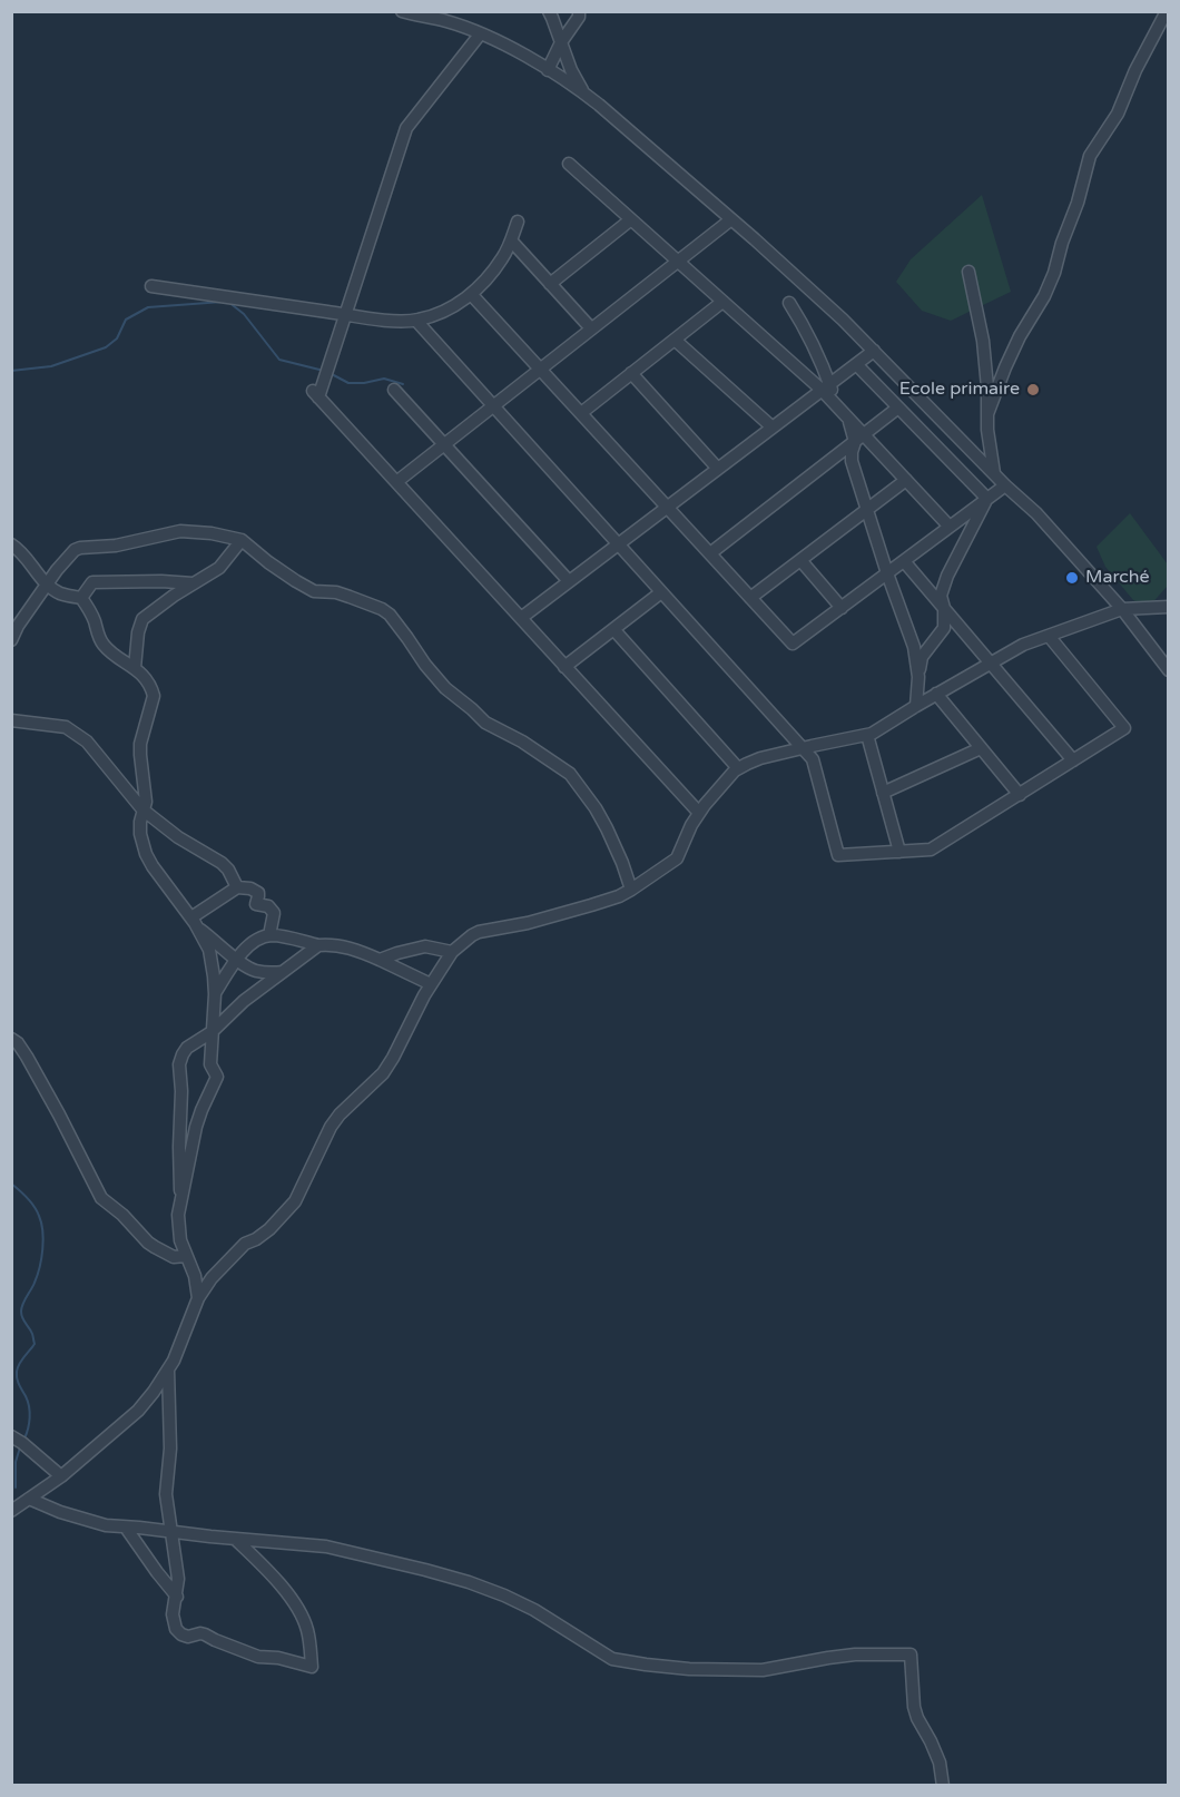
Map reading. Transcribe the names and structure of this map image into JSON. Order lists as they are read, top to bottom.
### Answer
{
  "places": ["Ecole primaire", "Marché"]
}
